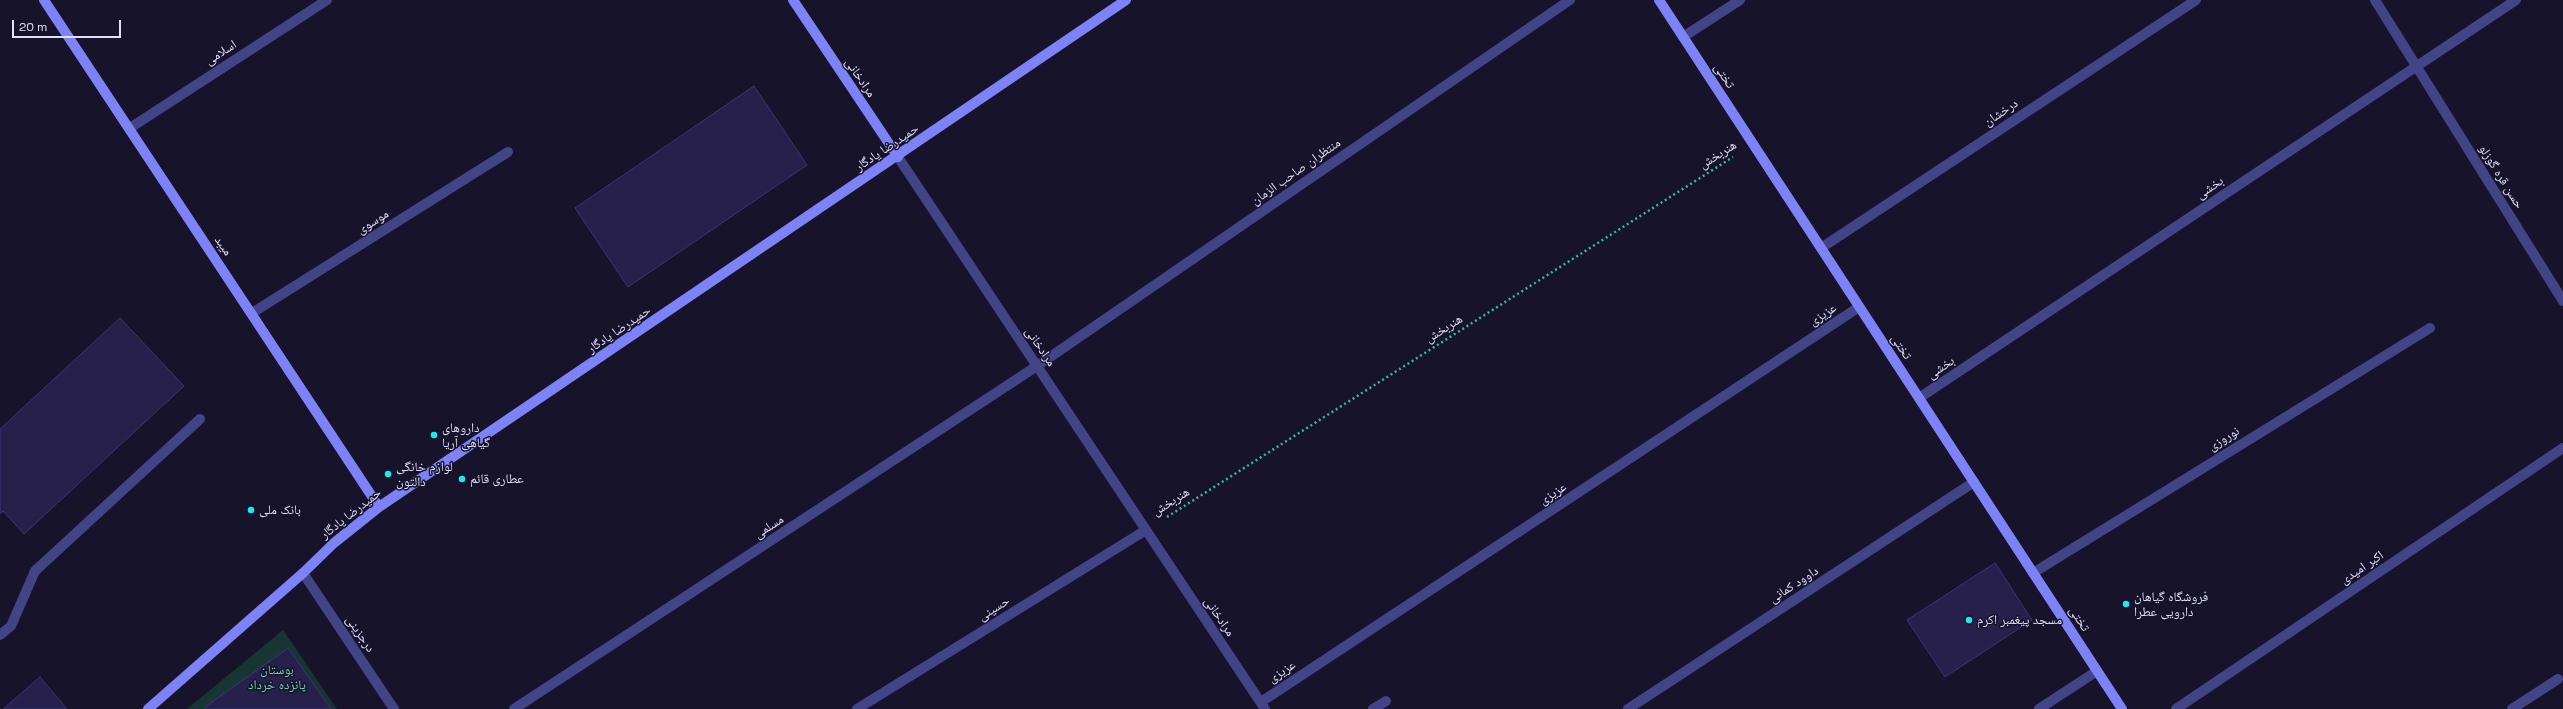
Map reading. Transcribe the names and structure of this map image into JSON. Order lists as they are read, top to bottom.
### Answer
{
  "streets": {
    "street": [
      "اسلامی",
      "تختی",
      "مرادخانی",
      "درخشان",
      "حمیدرضا یادگار",
      "منتظران صاحب الزمان",
      "حسن قره گوزلو",
      "بخشی",
      "موسوی",
      "میبد",
      "عزیزی",
      "نوروزی",
      "مسلمی",
      "اکبر امیدی",
      "داوود کمانی",
      "حسینی",
      "درجزینی"
    ],
    "path": ["هنربخش"]
  },
  "crossings": [
    ["اسلامی", "میبد"],
    ["تختی", "درخشان"],
    ["تختی", "هنربخش"],
    ["تختی", "بخشی"],
    ["تختی", "عزیزی"],
    ["تختی", "نوروزی"],
    ["تختی", "داوود کمانی"],
    ["مرادخانی", "حمیدرضا یادگار"],
    ["مرادخانی", "هنربخش"],
    ["مرادخانی", "منتظران صاحب الزمان"],
    ["مرادخانی", "عزیزی"],
    ["مرادخانی", "مسلمی"],
    ["مرادخانی", "حسینی"],
    ["حمیدرضا یادگار", "میبد"],
    ["حمیدرضا یادگار", "درجزینی"],
    ["هنربخش", "حسینی"],
    ["منتظران صاحب الزمان", "مسلمی"],
    ["حسن قره گوزلو", "بخشی"],
    ["موسوی", "میبد"]
  ],
  "parks": ["بوستان پانزده خرداد"],
  "places": [
    "داروهای گیاهی آریا",
    "لوازم خانگی دالتون",
    "عطاری قائم",
    "بانک ملی",
    "فروشگاه گیاهان دارویی عطرا",
    "مسجد پیغمبر اکرم"
  ],
  "scale_bar": "20 m"
}
